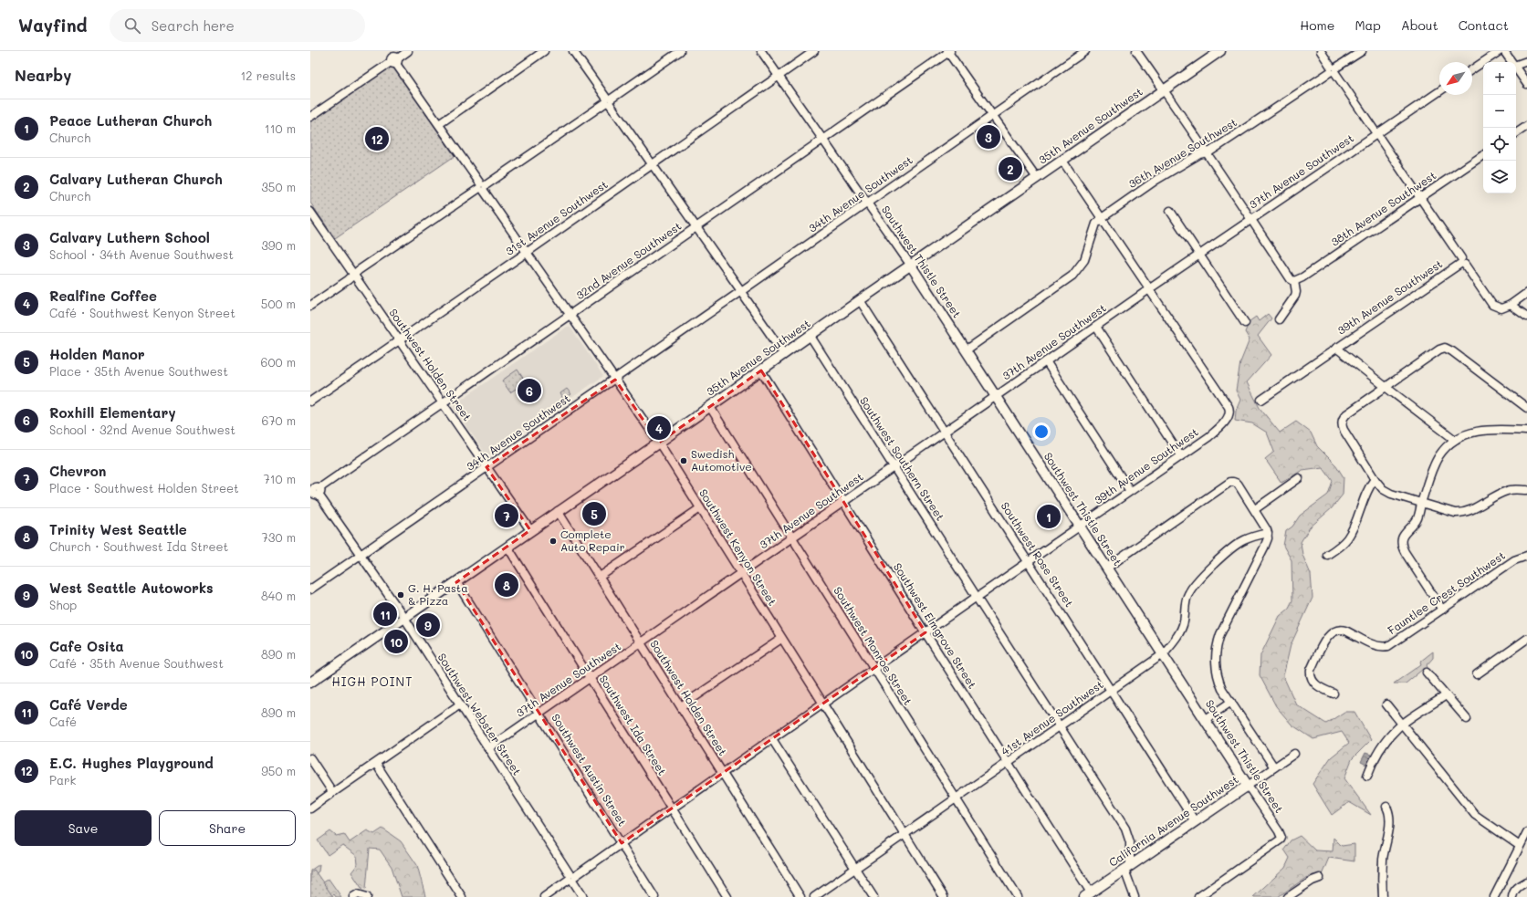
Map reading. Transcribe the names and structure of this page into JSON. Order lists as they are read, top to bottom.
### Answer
{
  "streets": {
    "main road": ["35th Avenue Southwest", "Southwest Thistle Street", "California Avenue Southwest"],
    "street": [
      "36th Avenue Southwest",
      "37th Avenue Southwest",
      "34th Avenue Southwest",
      "38th Avenue Southwest",
      "31st Avenue Southwest",
      "32nd Avenue Southwest",
      "39th Avenue Southwest",
      "Southwest Holden Street",
      "Southwest Southern Street",
      "Southwest Kenyon Street",
      "Southwest Rose Street",
      "Fauntlee Crest Southwest",
      "Southwest Elmgrove Street",
      "Southwest Monroe Street",
      "Southwest Webster Street",
      "41st Avenue Southwest",
      "Southwest Ida Street",
      "Southwest Austin Street"
    ]
  },
  "crossings": [
    ["35th Avenue Southwest", "Southwest Thistle Street"],
    ["35th Avenue Southwest", "Southwest Holden Street"],
    ["35th Avenue Southwest", "Southwest Southern Street"],
    ["35th Avenue Southwest", "Southwest Kenyon Street"],
    ["35th Avenue Southwest", "Southwest Rose Street"],
    ["35th Avenue Southwest", "Southwest Elmgrove Street"],
    ["35th Avenue Southwest", "Southwest Monroe Street"],
    ["35th Avenue Southwest", "Southwest Webster Street"],
    ["35th Avenue Southwest", "Southwest Ida Street"],
    ["35th Avenue Southwest", "Southwest Austin Street"],
    ["36th Avenue Southwest", "Southwest Thistle Street"],
    ["37th Avenue Southwest", "Southwest Thistle Street"],
    ["37th Avenue Southwest", "39th Avenue Southwest"],
    ["37th Avenue Southwest", "Southwest Holden Street"],
    ["37th Avenue Southwest", "Southwest Southern Street"],
    ["37th Avenue Southwest", "Southwest Kenyon Street"],
    ["37th Avenue Southwest", "Southwest Rose Street"],
    ["37th Avenue Southwest", "Southwest Elmgrove Street"],
    ["37th Avenue Southwest", "Southwest Monroe Street"],
    ["37th Avenue Southwest", "Southwest Webster Street"],
    ["37th Avenue Southwest", "Southwest Ida Street"],
    ["37th Avenue Southwest", "Southwest Austin Street"],
    ["34th Avenue Southwest", "Southwest Thistle Street"],
    ["34th Avenue Southwest", "Southwest Holden Street"],
    ["34th Avenue Southwest", "Southwest Kenyon Street"],
    ["34th Avenue Southwest", "Southwest Webster Street"],
    ["31st Avenue Southwest", "Southwest Thistle Street"],
    ["31st Avenue Southwest", "Southwest Holden Street"],
    ["31st Avenue Southwest", "Southwest Kenyon Street"],
    ["32nd Avenue Southwest", "Southwest Thistle Street"],
    ["32nd Avenue Southwest", "Southwest Holden Street"],
    ["32nd Avenue Southwest", "Southwest Kenyon Street"],
    ["32nd Avenue Southwest", "Southwest Webster Street"],
    ["Southwest Thistle Street", "39th Avenue Southwest"],
    ["Southwest Thistle Street", "41st Avenue Southwest"],
    ["Southwest Thistle Street", "California Avenue Southwest"],
    ["39th Avenue Southwest", "Southwest Holden Street"],
    ["39th Avenue Southwest", "Southwest Southern Street"],
    ["39th Avenue Southwest", "Southwest Kenyon Street"],
    ["39th Avenue Southwest", "Southwest Rose Street"],
    ["39th Avenue Southwest", "Southwest Elmgrove Street"],
    ["39th Avenue Southwest", "Southwest Monroe Street"],
    ["39th Avenue Southwest", "Southwest Webster Street"],
    ["39th Avenue Southwest", "Southwest Ida Street"],
    ["39th Avenue Southwest", "Southwest Austin Street"],
    ["Southwest Southern Street", "41st Avenue Southwest"],
    ["Southwest Southern Street", "California Avenue Southwest"],
    ["Southwest Kenyon Street", "41st Avenue Southwest"],
    ["Southwest Rose Street", "41st Avenue Southwest"],
    ["Southwest Rose Street", "California Avenue Southwest"],
    ["Southwest Elmgrove Street", "41st Avenue Southwest"],
    ["Southwest Elmgrove Street", "California Avenue Southwest"],
    ["Southwest Monroe Street", "41st Avenue Southwest"]
  ],
  "districts": ["HIGH POINT"],
  "places": ["Swedish Automotive", "Complete Auto Repair", "G. H. Pasta & Pizza"],
  "north": "bottom left",
  "page": {
    "header": "Wayfind",
    "search": "Search here",
    "nav": [
      "Home",
      "Map",
      "About",
      "Contact"
    ],
    "heading": ["Nearby", "12 results"],
    "map_buttons": ["+", "−"],
    "list": [
      {
        "mark": "1",
        "name": "Peace Lutheran Church",
        "note": "Church",
        "value": "110 m"
      },
      {
        "mark": "2",
        "name": "Calvary Lutheran Church",
        "note": "Church",
        "value": "350 m"
      },
      {
        "mark": "3",
        "name": "Calvary Luthern School",
        "note": "School · 34th Avenue Southwest",
        "value": "390 m"
      },
      {
        "mark": "4",
        "name": "Realfine Coffee",
        "note": "Café · Southwest Kenyon Street",
        "value": "500 m"
      },
      {
        "mark": "5",
        "name": "Holden Manor",
        "note": "Place · 35th Avenue Southwest",
        "value": "600 m"
      },
      {
        "mark": "6",
        "name": "Roxhill Elementary",
        "note": "School · 32nd Avenue Southwest",
        "value": "670 m"
      },
      {
        "mark": "7",
        "name": "Chevron",
        "note": "Place · Southwest Holden Street",
        "value": "710 m"
      },
      {
        "mark": "8",
        "name": "Trinity West Seattle",
        "note": "Church · Southwest Ida Street",
        "value": "730 m"
      },
      {
        "mark": "9",
        "name": "West Seattle Autoworks",
        "note": "Shop",
        "value": "840 m"
      },
      {
        "mark": "10",
        "name": "Cafe Osita",
        "note": "Café · 35th Avenue Southwest",
        "value": "890 m"
      },
      {
        "mark": "11",
        "name": "Café Verde",
        "note": "Café",
        "value": "890 m"
      },
      {
        "mark": "12",
        "name": "E.C. Hughes Playground",
        "note": "Park",
        "value": "950 m"
      }
    ],
    "pins": [
      "3",
      "12",
      "2",
      "6",
      "4",
      "5",
      "7",
      "1",
      "8",
      "11",
      "9",
      "10"
    ],
    "buttons": ["Save", "Share"]
  }
}
